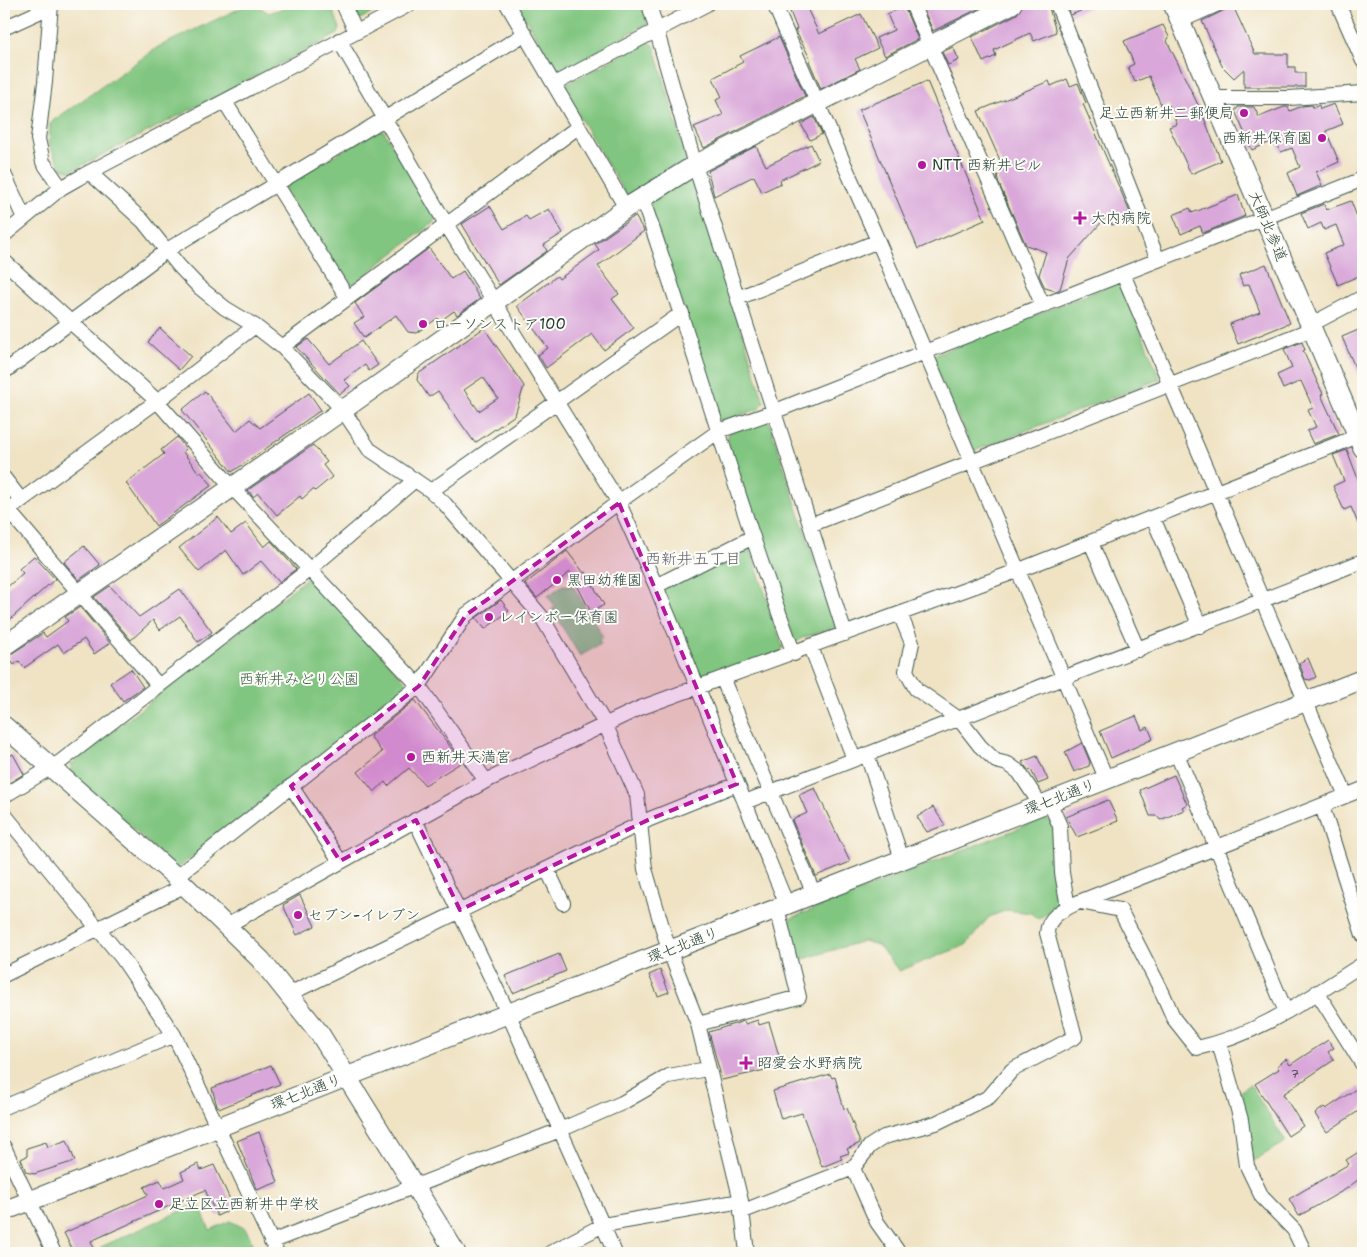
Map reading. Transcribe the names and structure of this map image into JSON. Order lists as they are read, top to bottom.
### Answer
{
  "streets": {
    "street": ["大師北参道", "環七北通り"]
  },
  "districts": ["西新井五丁目"],
  "parks": ["西新井みどり公園"],
  "places": {
    "other": [
      "足立西新井二郵便局",
      "西新井保育園",
      "NTT 西新井ビル",
      "ローソンストア100",
      "黒田幼稚園",
      "レインボー保育園",
      "西新井天満宮",
      "セブン-イレブン",
      "足立区立西新井中学校"
    ],
    "health": ["大内病院", "昭愛会水野病院"]
  },
  "house_numbers": ["7"]
}
